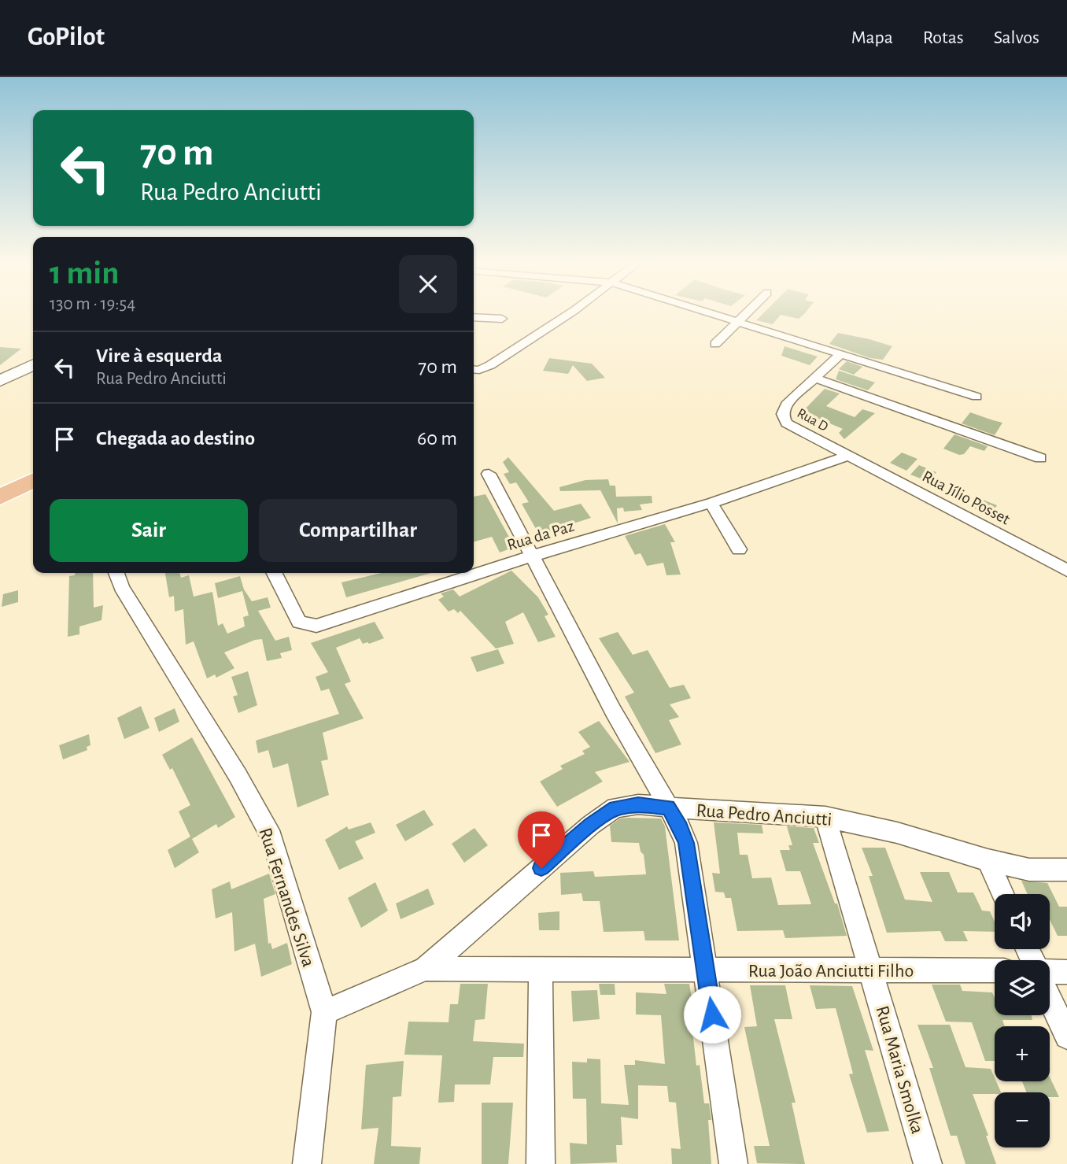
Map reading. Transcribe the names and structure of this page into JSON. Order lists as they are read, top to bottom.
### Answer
{
  "streets": {
    "street": [
      "Rua D",
      "Rua Jílio Posset",
      "Rua da Paz",
      "Rua Pedro Anciutti",
      "Rua Fernandes Silva",
      "Rua João Anciutti Filho",
      "Rua Maria Smolka"
    ]
  },
  "crossings": [
    ["Rua D", "Rua Jílio Posset"],
    ["Rua D", "Rua da Paz"],
    ["Rua Jílio Posset", "Rua da Paz"],
    ["Rua Pedro Anciutti", "Rua Fernandes Silva"],
    ["Rua Pedro Anciutti", "Rua João Anciutti Filho"],
    ["Rua Pedro Anciutti", "Rua Maria Smolka"],
    ["Rua João Anciutti Filho", "Rua Maria Smolka"]
  ],
  "page": {
    "header": "GoPilot",
    "nav": ["Mapa", "Rotas", "Salvos"],
    "turn": ["70 m", "Rua Pedro Anciutti"],
    "heading": ["1 min", "130 m · 19:54"],
    "list": [
      {
        "name": "Vire à esquerda",
        "note": "Rua Pedro Anciutti",
        "value": "70 m"
      },
      {
        "name": "Chegada ao destino",
        "value": "60 m"
      }
    ],
    "buttons": ["Sair", "Compartilhar"],
    "map_buttons": ["+", "−"]
  }
}
